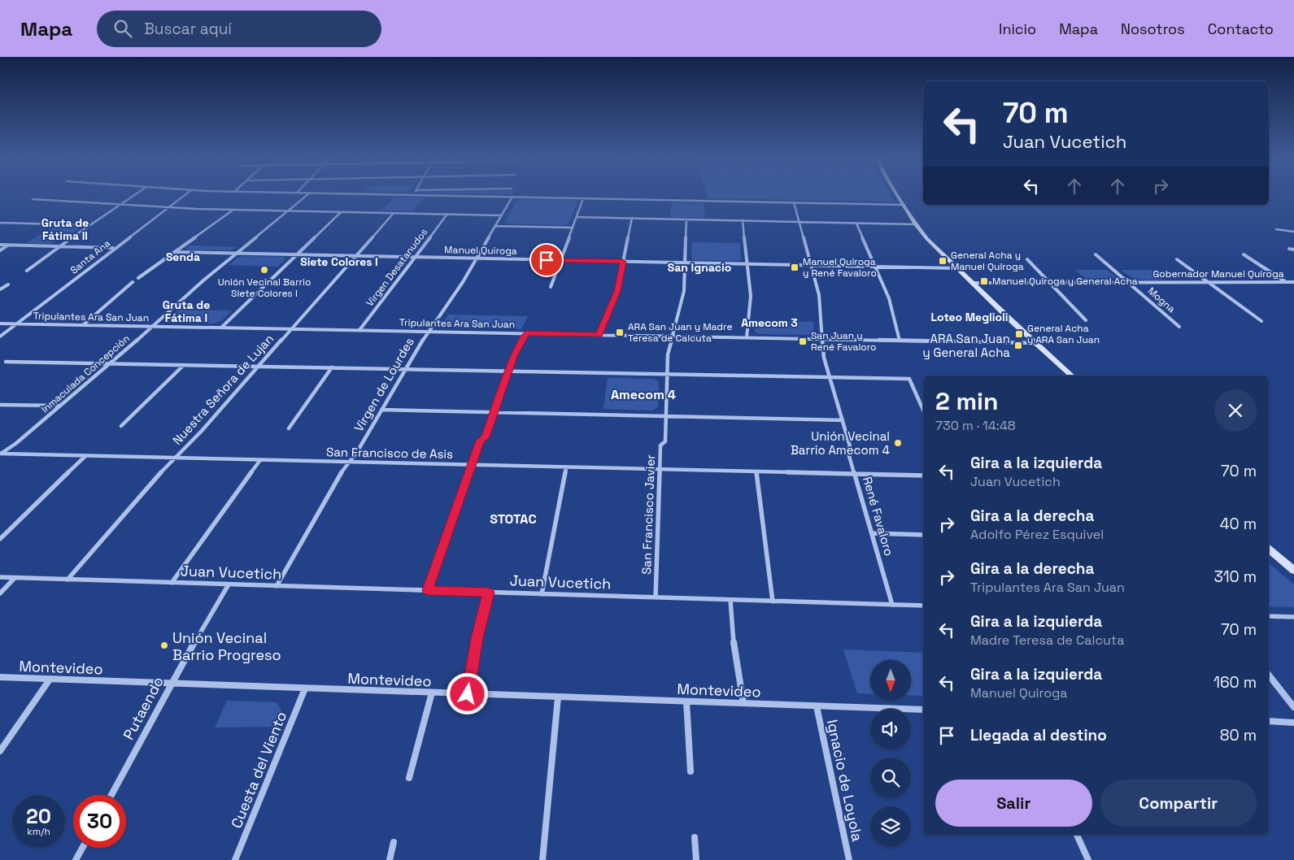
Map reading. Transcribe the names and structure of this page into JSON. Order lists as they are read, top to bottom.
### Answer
{
  "streets": {
    "street": [
      "Manuel Quiroga",
      "Santa Ana",
      "Virgen Desatanudos",
      "Gobernador Manuel Quiroga",
      "Mogna",
      "Tripulantes Ara San Juan",
      "Inmaculada Concepción",
      "Virgen de Lourdes",
      "Nuestra Señora de Lujan",
      "San Francisco de Asis",
      "San Francisco Javier",
      "René Favaloro",
      "Juan Vucetich",
      "Montevideo",
      "Putaendo",
      "Cuesta del Viento",
      "Ignacio de Loyola"
    ]
  },
  "crossings": [
    ["Manuel Quiroga", "Virgen Desatanudos"],
    ["Manuel Quiroga", "Inmaculada Concepción"],
    ["Manuel Quiroga", "Virgen de Lourdes"],
    ["Manuel Quiroga", "Nuestra Señora de Lujan"],
    ["Manuel Quiroga", "San Francisco Javier"],
    ["Manuel Quiroga", "René Favaloro"],
    ["Santa Ana", "Tripulantes Ara San Juan"],
    ["Virgen Desatanudos", "Tripulantes Ara San Juan"],
    ["Gobernador Manuel Quiroga", "Mogna"],
    ["Tripulantes Ara San Juan", "Inmaculada Concepción"],
    ["Tripulantes Ara San Juan", "Virgen de Lourdes"],
    ["Tripulantes Ara San Juan", "Nuestra Señora de Lujan"],
    ["Tripulantes Ara San Juan", "San Francisco Javier"],
    ["Tripulantes Ara San Juan", "René Favaloro"],
    ["Inmaculada Concepción", "San Francisco de Asis"],
    ["Virgen de Lourdes", "San Francisco de Asis"],
    ["Virgen de Lourdes", "Juan Vucetich"],
    ["Nuestra Señora de Lujan", "San Francisco de Asis"],
    ["Nuestra Señora de Lujan", "Juan Vucetich"],
    ["San Francisco de Asis", "San Francisco Javier"],
    ["San Francisco de Asis", "René Favaloro"],
    ["San Francisco Javier", "Juan Vucetich"],
    ["René Favaloro", "Juan Vucetich"],
    ["Juan Vucetich", "Putaendo"],
    ["Montevideo", "Putaendo"],
    ["Montevideo", "Cuesta del Viento"],
    ["Montevideo", "Ignacio de Loyola"]
  ],
  "districts": [
    "Gruta de Fátima II",
    "Senda",
    "Siete Colores I",
    "San Ignacio",
    "Gruta de Fátima I",
    "Loteo Meglioli",
    "Amecom 3",
    "Amecom 4",
    "STOTAC"
  ],
  "places": {
    "transit": [
      "General Acha y Manuel Quiroga",
      "Manuel Quiroga y René Favaloro",
      "Manuel Quiroga y General Acha",
      "ARA San Juan y Madre Teresa de Calcuta",
      "General Acha y ARA San Juan",
      "San Juan y René Favaloro",
      "ARA San Juan y General Acha"
    ],
    "other": ["Unión Vecinal Barrio Siete Colores I", "Unión Vecinal Barrio Amecom 4", "Unión Vecinal Barrio Progreso"]
  },
  "north": "bottom",
  "page": {
    "header": "Mapa",
    "search": "Buscar aquí",
    "nav": [
      "Inicio",
      "Mapa",
      "Nosotros",
      "Contacto"
    ],
    "turn": ["70 m", "Juan Vucetich"],
    "heading": ["2 min", "730 m · 14:48"],
    "list": [
      {
        "name": "Gira a la izquierda",
        "note": "Juan Vucetich",
        "value": "70 m"
      },
      {
        "name": "Gira a la derecha",
        "note": "Adolfo Pérez Esquivel",
        "value": "40 m"
      },
      {
        "name": "Gira a la derecha",
        "note": "Tripulantes Ara San Juan",
        "value": "310 m"
      },
      {
        "name": "Gira a la izquierda",
        "note": "Madre Teresa de Calcuta",
        "value": "70 m"
      },
      {
        "name": "Gira a la izquierda",
        "note": "Manuel Quiroga",
        "value": "160 m"
      },
      {
        "name": "Llegada al destino",
        "value": "80 m"
      }
    ],
    "buttons": ["Salir", "Compartir"],
    "speed": "20 km/h",
    "limit": "30"
  }
}
